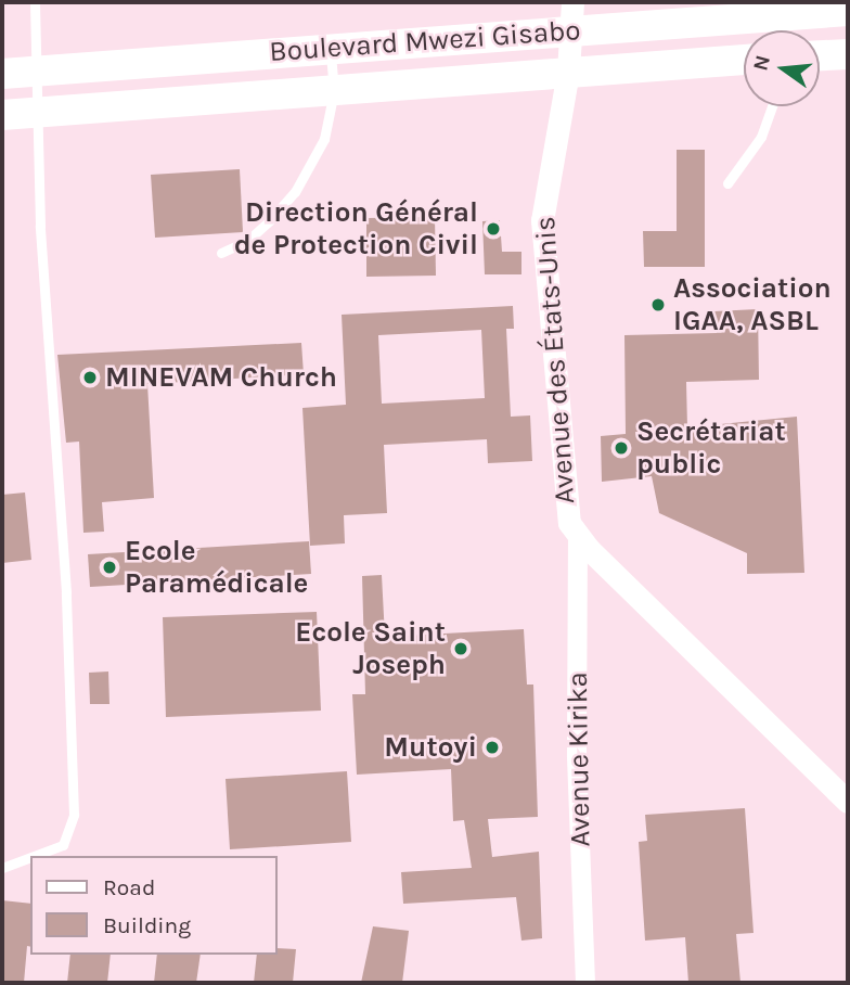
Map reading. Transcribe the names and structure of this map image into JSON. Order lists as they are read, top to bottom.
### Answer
{
  "streets": {
    "main road": ["Boulevard Mwezi Gisabo"],
    "street": ["Avenue des États-Unis", "Avenue Kirika"]
  },
  "crossings": [
    ["Boulevard Mwezi Gisabo", "Avenue des États-Unis"],
    ["Avenue des États-Unis", "Avenue Kirika"]
  ],
  "places": [
    "Direction Général de Protection Civil",
    "Association IGAA, ASBL",
    "MINEVAM Church",
    "Secrétariat public",
    "Ecole Paramédicale",
    "Ecole Saint Joseph",
    "Mutoyi"
  ],
  "legend": ["Road", "Building"],
  "north": "left"
}
